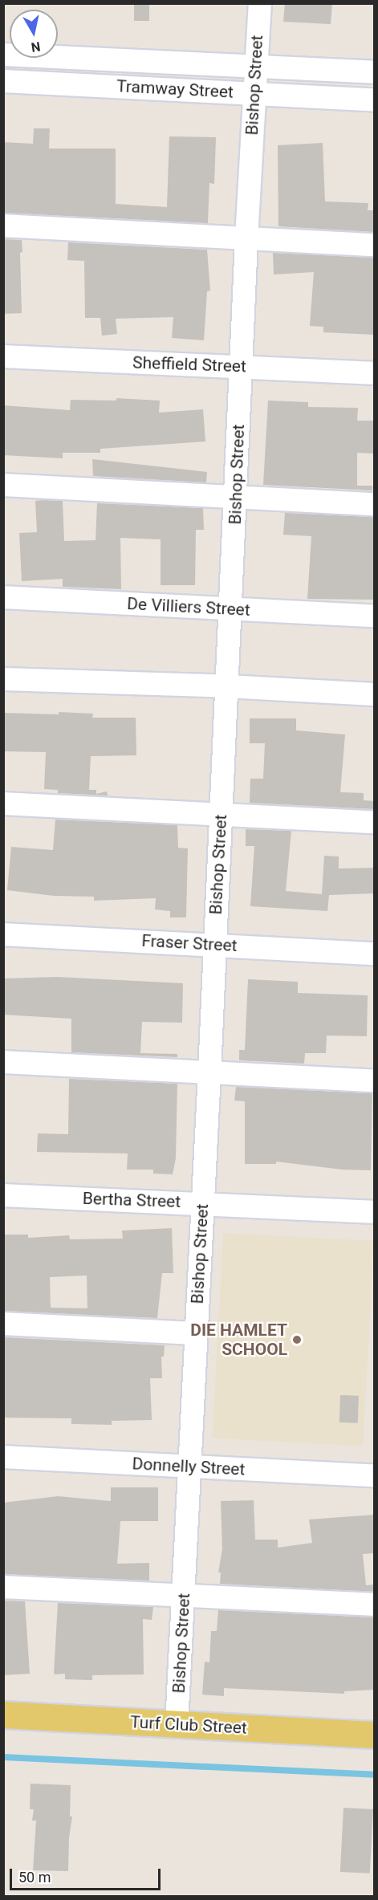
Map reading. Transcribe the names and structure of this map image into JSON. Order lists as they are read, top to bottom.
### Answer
{
  "streets": {
    "main road": ["Turf Club Street"],
    "street": [
      "Bishop Street",
      "Tramway Street",
      "Sheffield Street",
      "De Villiers Street",
      "Fraser Street",
      "Bertha Street",
      "Donnelly Street"
    ]
  },
  "crossings": [
    ["Bishop Street", "Tramway Street"],
    ["Bishop Street", "Sheffield Street"],
    ["Bishop Street", "De Villiers Street"],
    ["Bishop Street", "Fraser Street"],
    ["Bishop Street", "Bertha Street"],
    ["Bishop Street", "Donnelly Street"],
    ["Bishop Street", "Turf Club Street"]
  ],
  "places": ["DIE HAMLET SCHOOL"],
  "scale_bar": "50 m",
  "north": "bottom"
}
